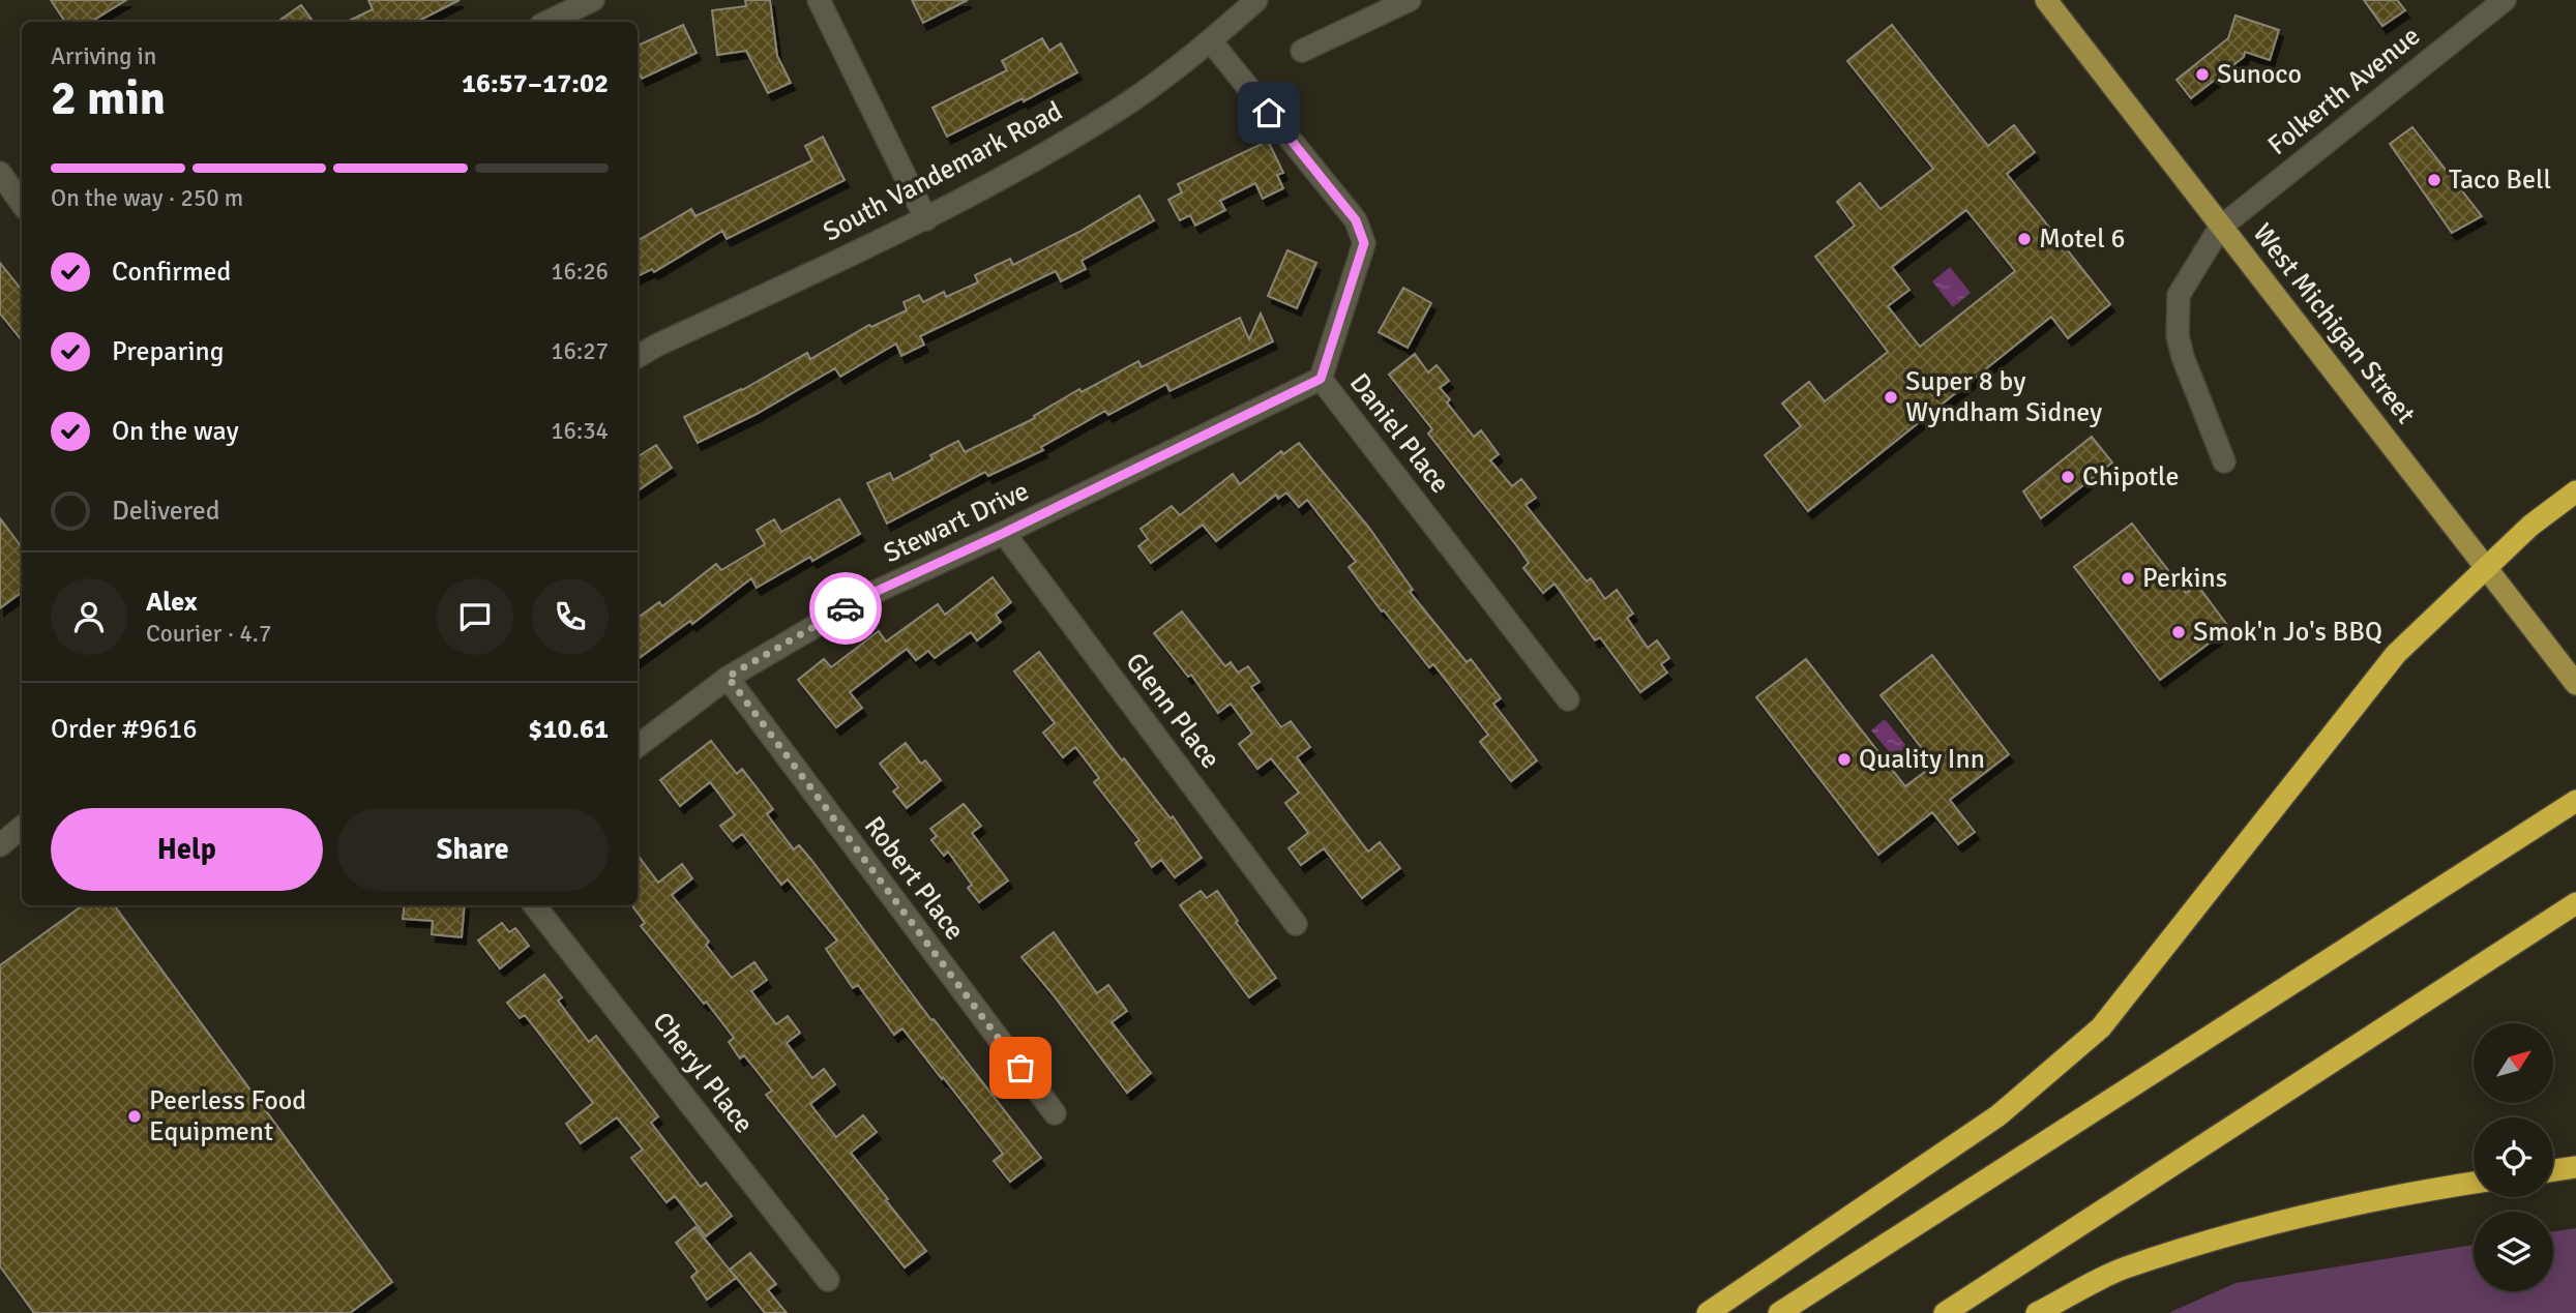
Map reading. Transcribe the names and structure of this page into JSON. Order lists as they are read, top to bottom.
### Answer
{
  "streets": {
    "main road": ["West Michigan Street"],
    "street": [
      "Folkerth Avenue",
      "South Vandemark Road",
      "Daniel Place",
      "Stewart Drive",
      "Glenn Place",
      "Robert Place",
      "Cheryl Place"
    ]
  },
  "crossings": [
    ["Folkerth Avenue", "West Michigan Street"],
    ["South Vandemark Road", "Daniel Place"],
    ["Daniel Place", "Stewart Drive"],
    ["Stewart Drive", "Glenn Place"],
    ["Stewart Drive", "Robert Place"]
  ],
  "places": [
    "Sunoco",
    "Taco Bell",
    "Motel 6",
    "Super 8 by Wyndham Sidney",
    "Chipotle",
    "Perkins",
    "Smok'n Jo's BBQ",
    "Quality Inn",
    "Peerless Food Equipment"
  ],
  "north": "top right",
  "page": {
    "heading": ["2 min", "Arriving in", "16:57–17:02"],
    "panel": [
      "Alex",
      "Courier · 4.7",
      "Order #9616",
      "$10.61"
    ],
    "bar": "On the way · 250 m",
    "list": [
      ["Confirmed", "16:26"],
      ["Preparing", "16:27"],
      ["On the way", "16:34"],
      "Delivered"
    ],
    "buttons": ["Help", "Share"]
  }
}
